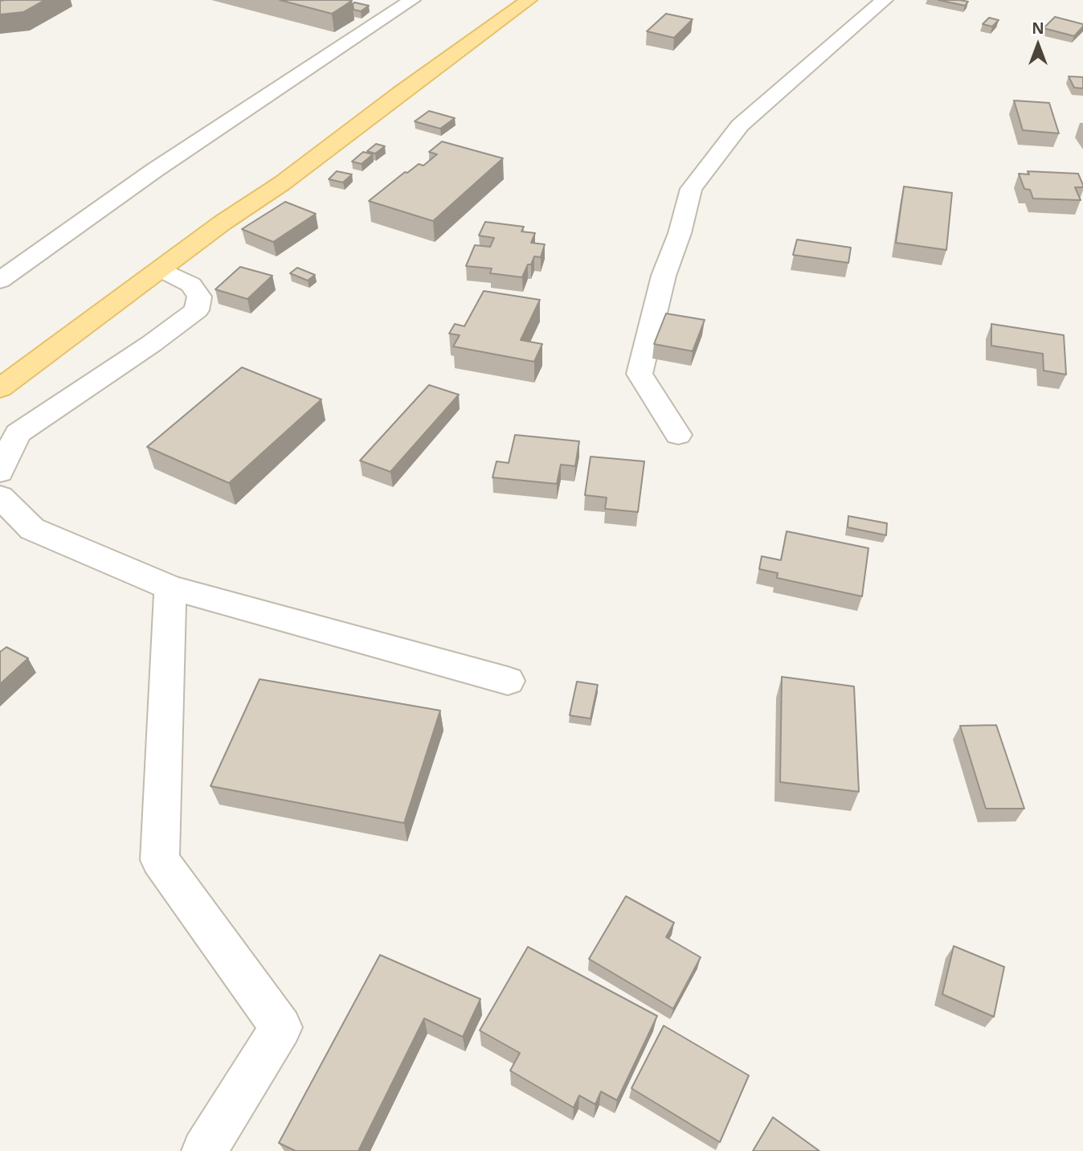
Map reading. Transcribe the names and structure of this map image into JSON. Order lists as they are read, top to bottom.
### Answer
{
  "north": "top"
}
